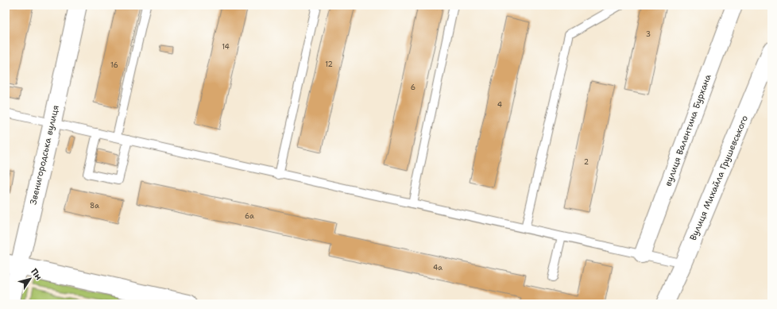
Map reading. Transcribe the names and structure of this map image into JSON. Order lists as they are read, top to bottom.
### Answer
{
  "streets": {
    "street": ["вулиця Валентина Бурхана", "Звенигородська вулиця", "Вулиця Михайла Грушевського"]
  },
  "house_numbers": [
    "3",
    "14",
    "12",
    "16",
    "6",
    "4",
    "2",
    "8а",
    "6а",
    "4а"
  ],
  "north": "top right"
}
